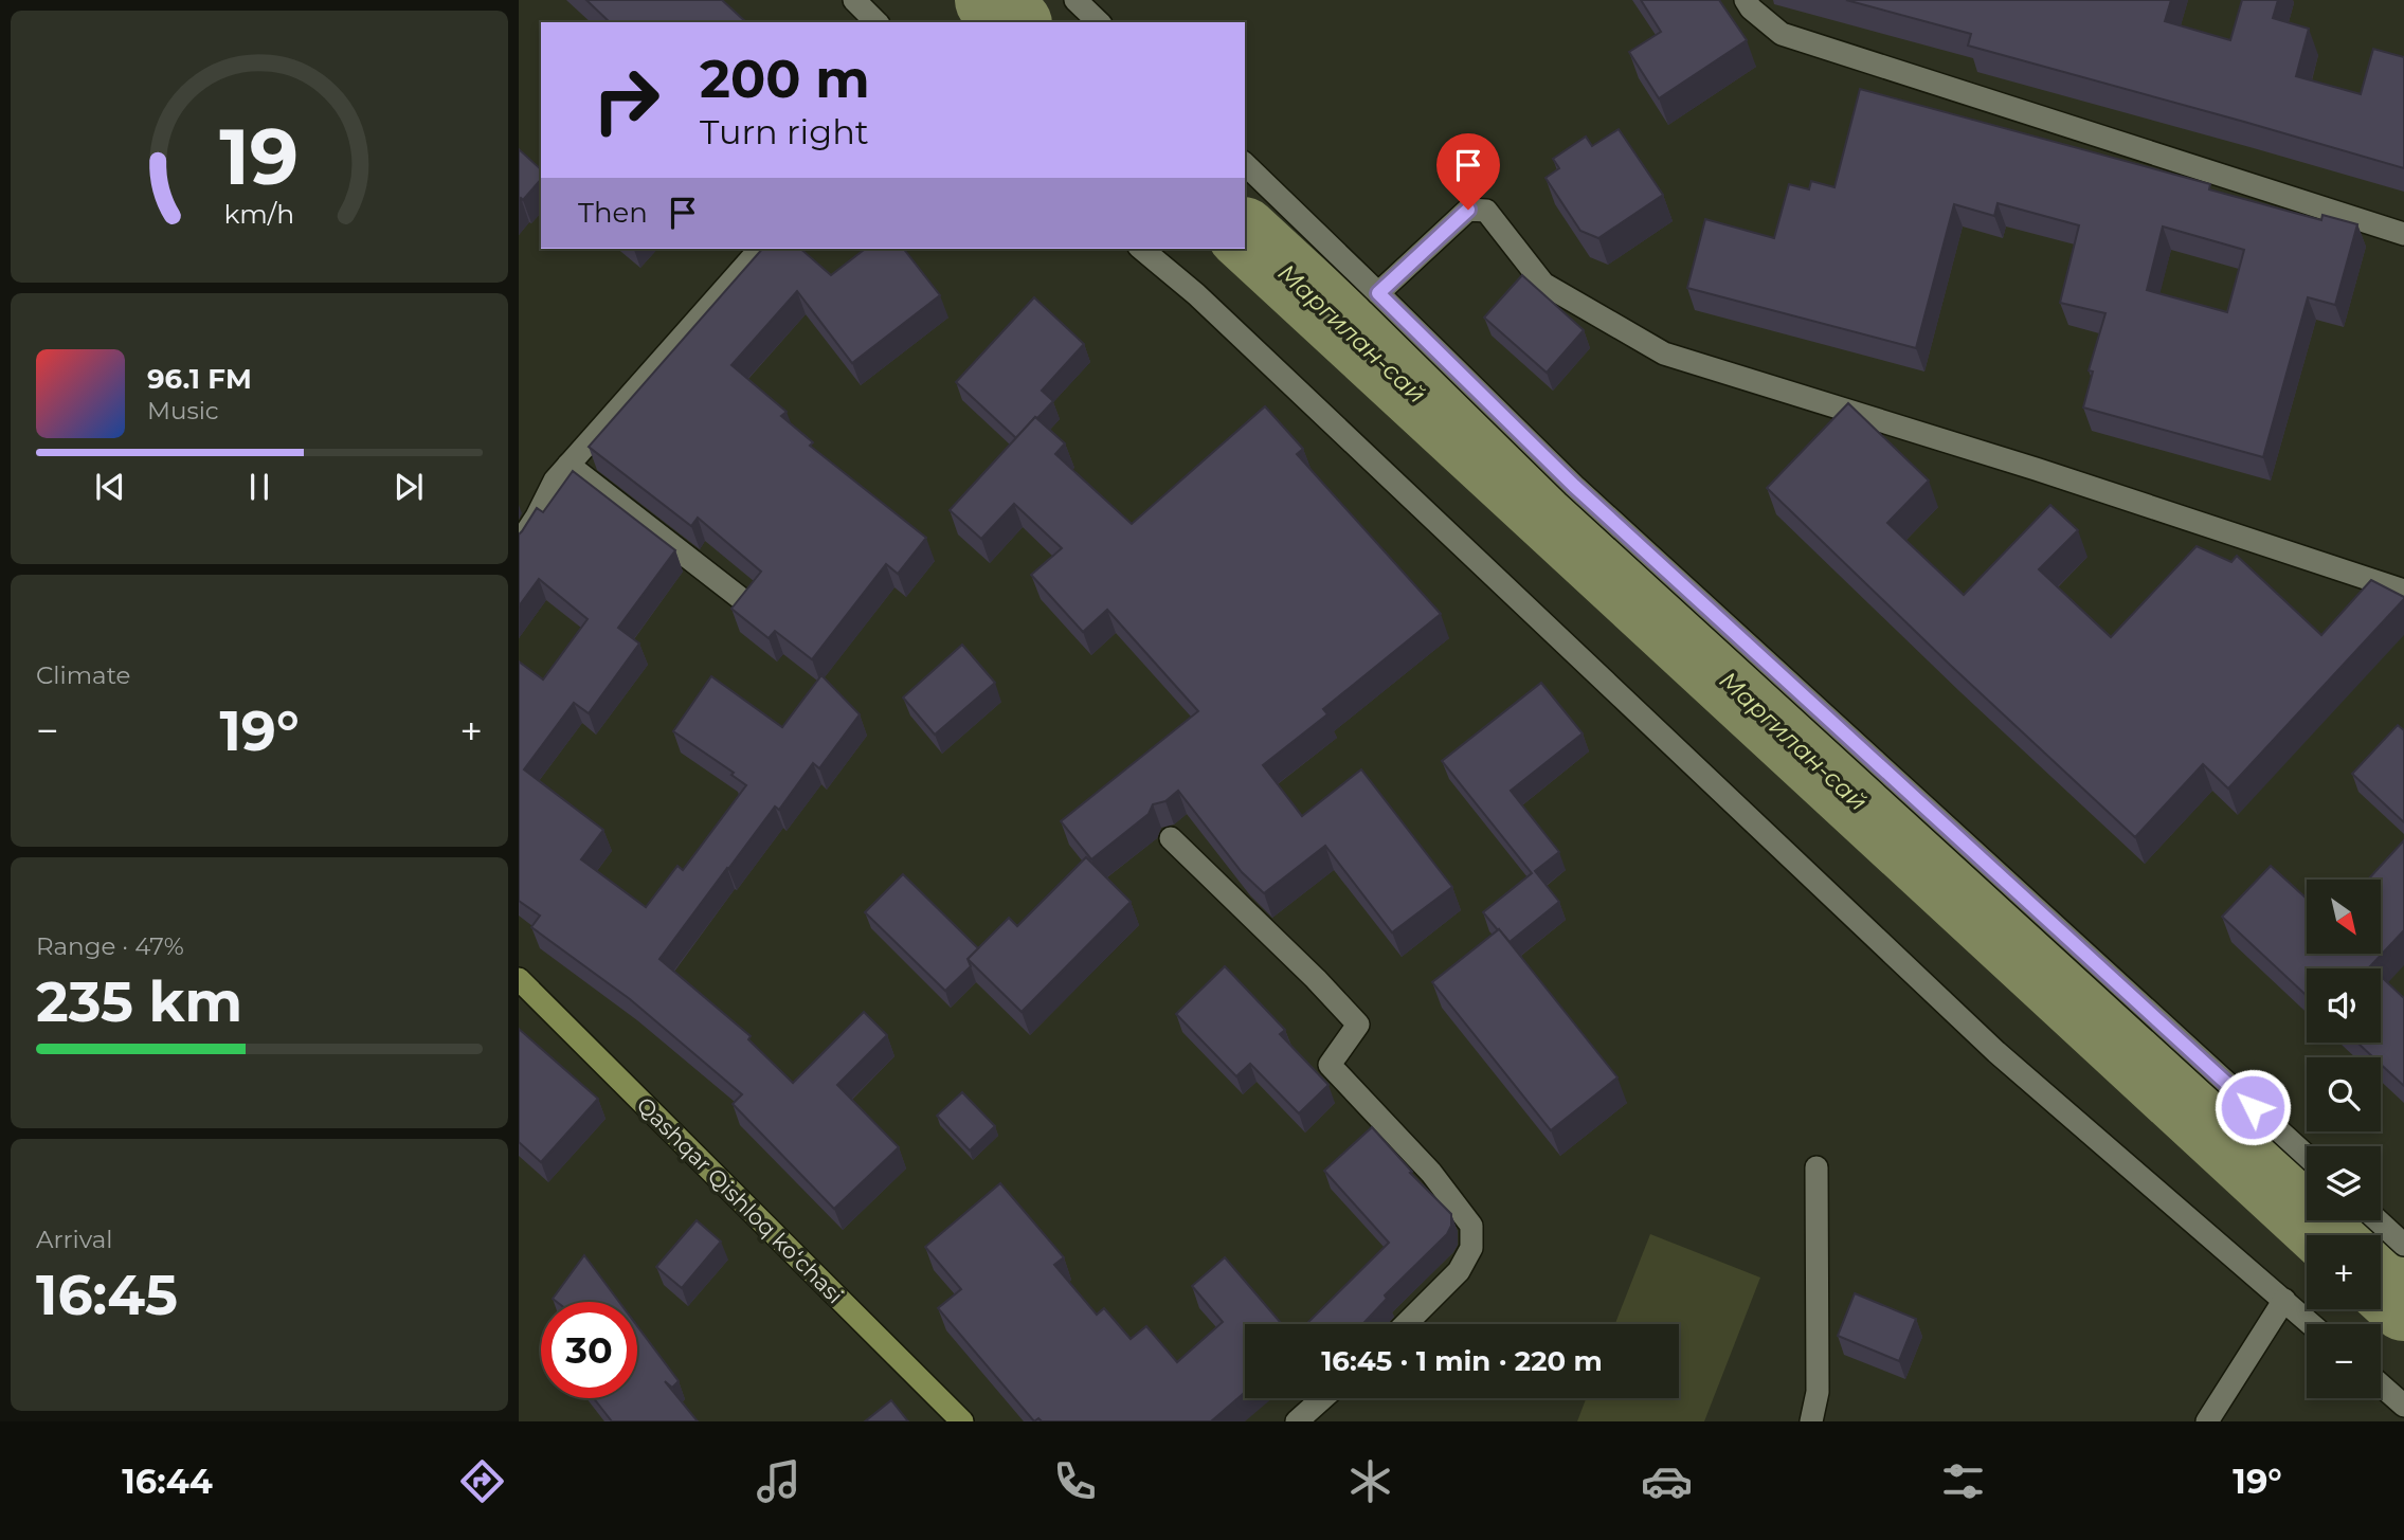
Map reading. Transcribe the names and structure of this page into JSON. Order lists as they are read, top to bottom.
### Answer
{
  "streets": {
    "main road": ["Qashqar Qishloq koʻchasi"]
  },
  "water": ["Маргилан-сай"],
  "north": "bottom right",
  "page": {
    "turn": ["200 m", "Turn right"],
    "then": "Then",
    "song": ["96.1 FM", "Music"],
    "tile": [
      "Climate",
      ["Range · 47%", "235 km"],
      ["Arrival", "16:45"]
    ],
    "heat": ["−", "19°", "+"],
    "map_buttons": ["+", "−"],
    "limit": "30",
    "trip": "16:45 · 1 min · 220 m",
    "tabs": ["16:44", "19°"],
    "gauge": ["19", "km/h"]
  }
}
